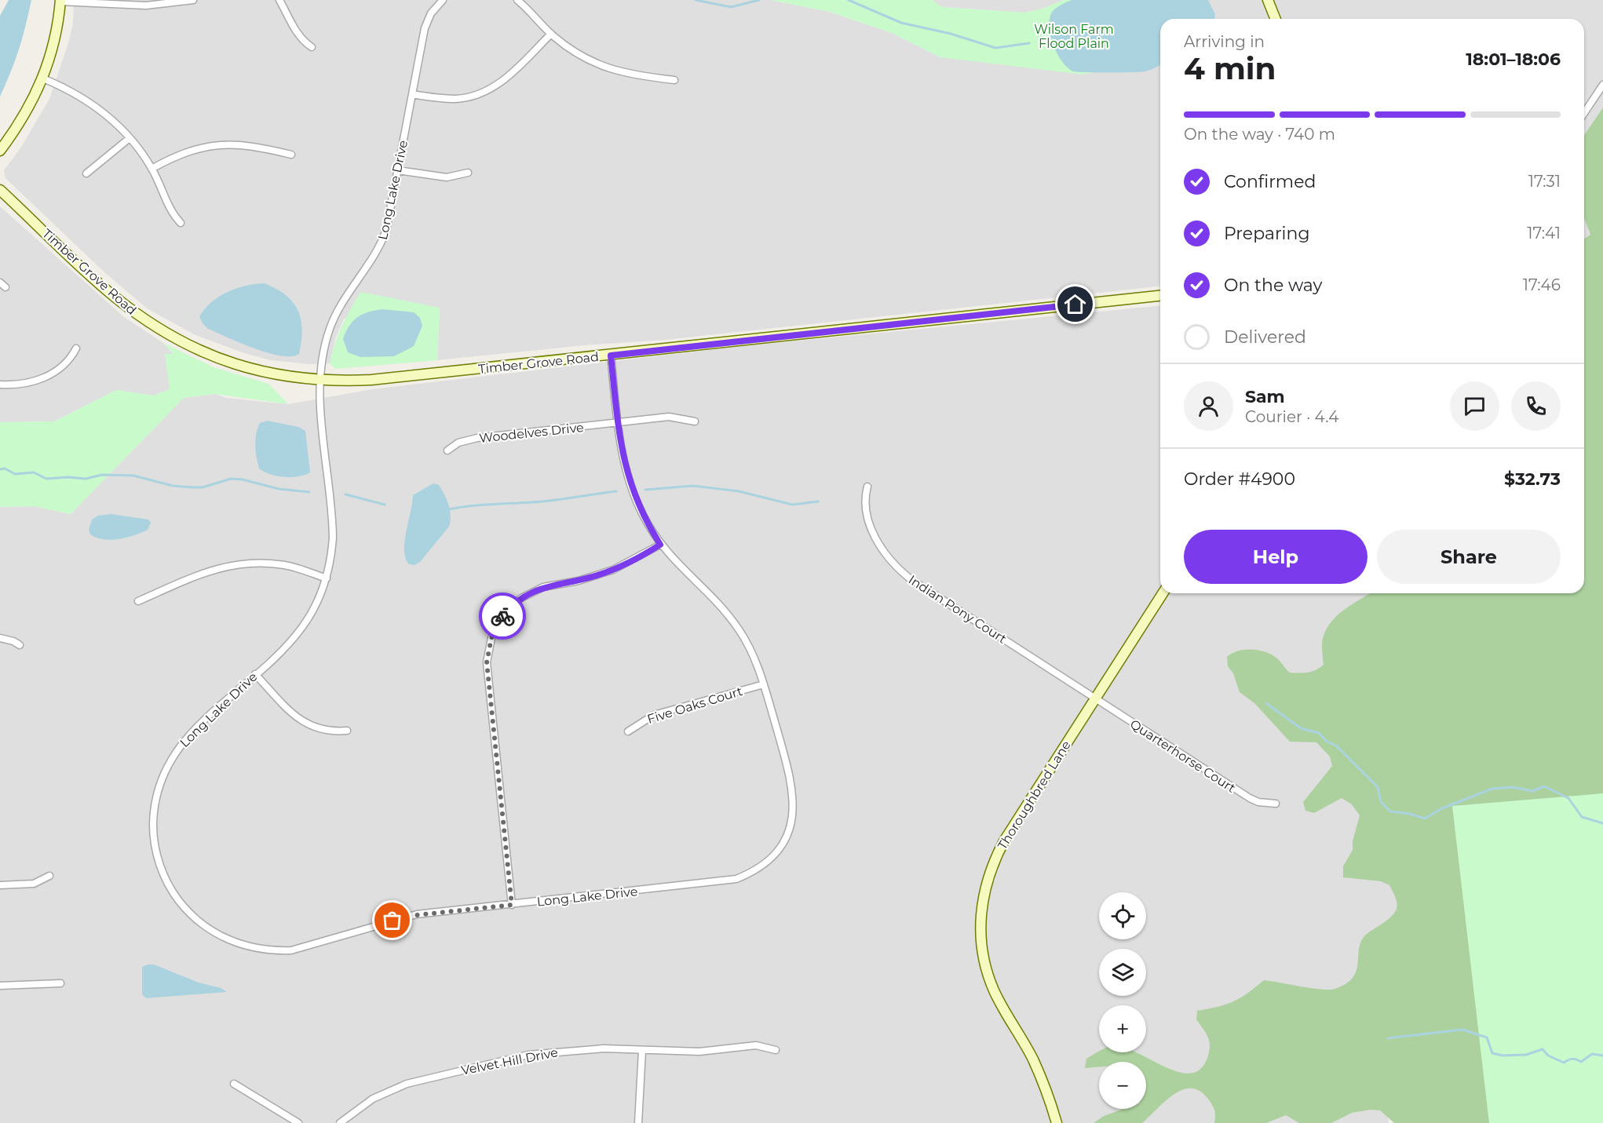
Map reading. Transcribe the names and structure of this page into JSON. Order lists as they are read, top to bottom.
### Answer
{
  "streets": {
    "street": [
      "Long Lake Drive",
      "Timber Grove Road",
      "Woodelves Drive",
      "Indian Pony Court",
      "Five Oaks Court",
      "Quarterhorse Court",
      "Thoroughbred Lane",
      "Velvet Hill Drive"
    ]
  },
  "crossings": [
    ["Long Lake Drive", "Timber Grove Road"],
    ["Long Lake Drive", "Woodelves Drive"],
    ["Long Lake Drive", "Five Oaks Court"],
    ["Indian Pony Court", "Quarterhorse Court"],
    ["Indian Pony Court", "Thoroughbred Lane"],
    ["Quarterhorse Court", "Thoroughbred Lane"]
  ],
  "parks": ["Wilson Farm Flood Plain"],
  "page": {
    "heading": ["4 min", "Arriving in", "18:01–18:06"],
    "panel": [
      "Sam",
      "Courier · 4.4",
      "Order #4900",
      "$32.73"
    ],
    "bar": "On the way · 740 m",
    "list": [
      ["Confirmed", "17:31"],
      ["Preparing", "17:41"],
      ["On the way", "17:46"],
      "Delivered"
    ],
    "buttons": ["Help", "Share"],
    "map_buttons": ["+", "−"]
  }
}
